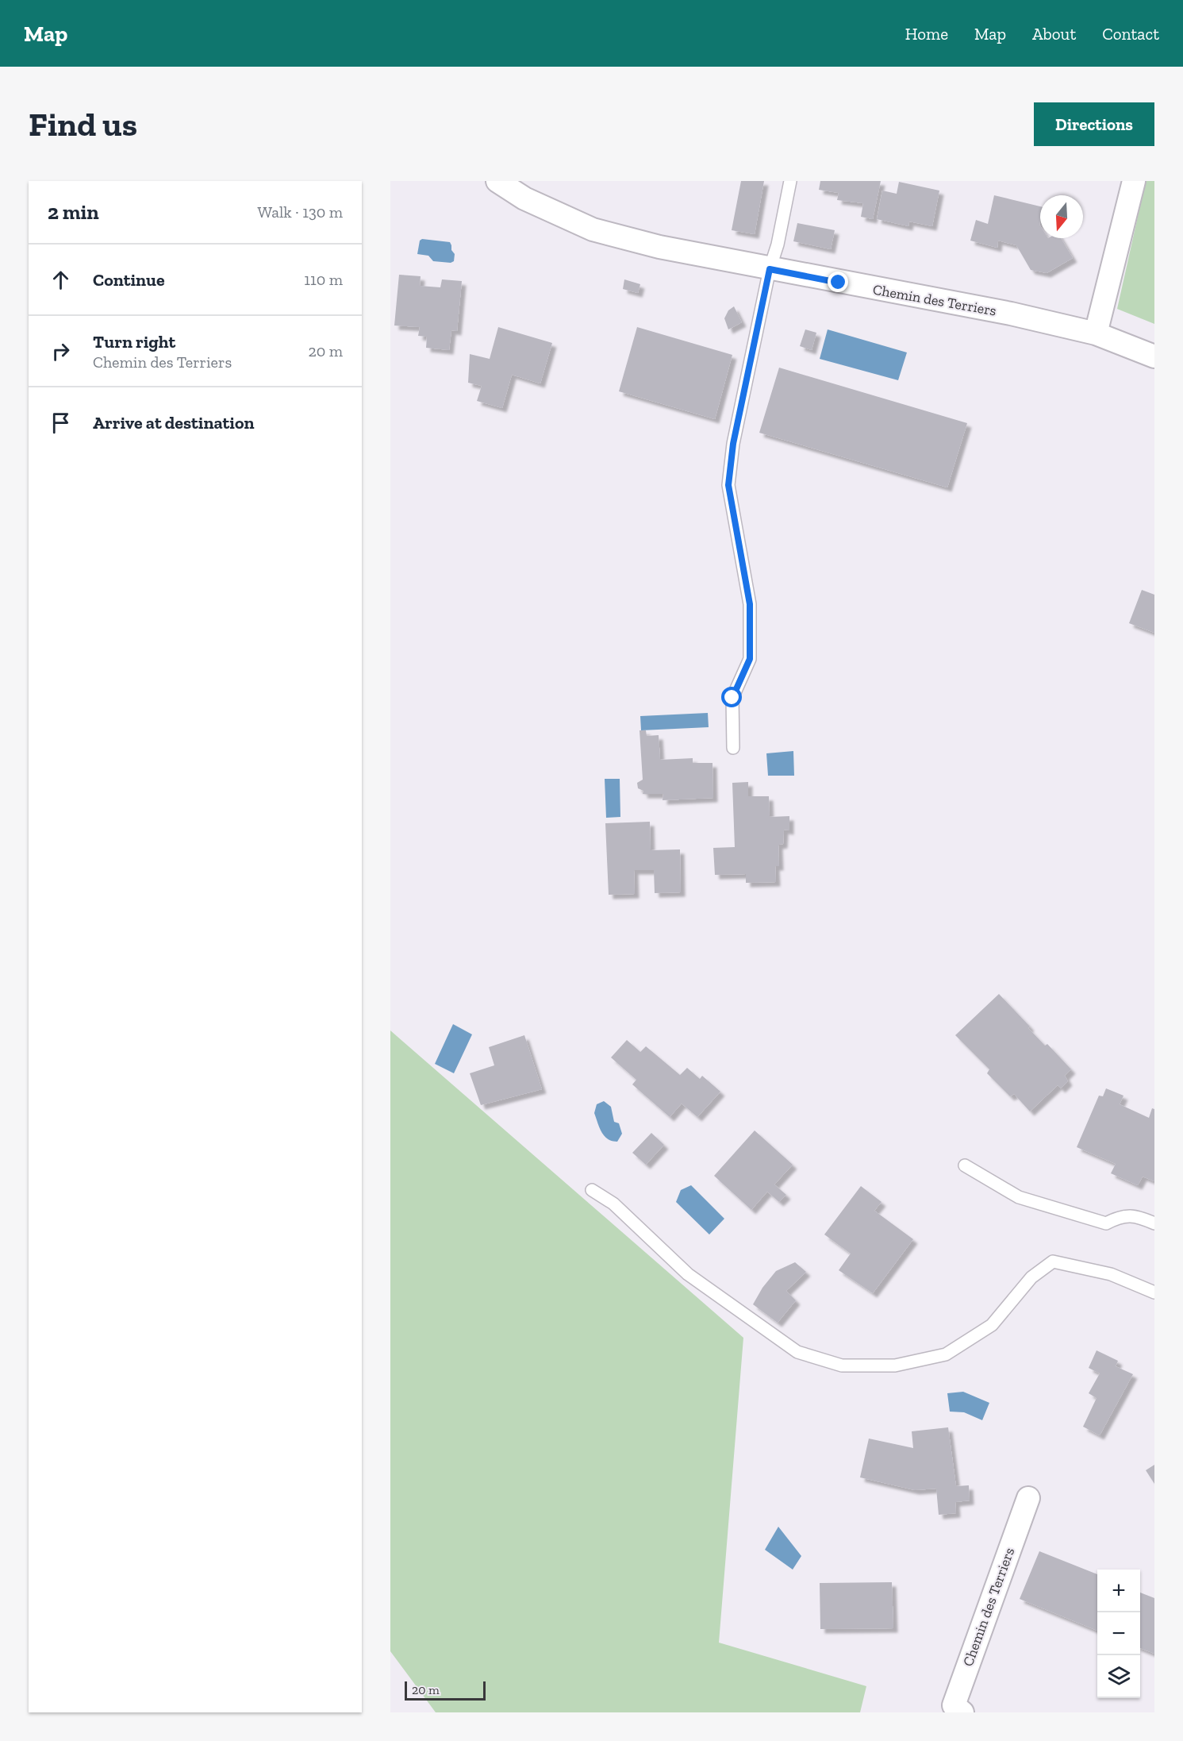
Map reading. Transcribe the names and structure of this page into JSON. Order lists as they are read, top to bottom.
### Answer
{
  "streets": {
    "street": ["Chemin des Terriers"]
  },
  "scale_bar": "20 m",
  "north": "bottom",
  "page": {
    "header": "Map",
    "nav": [
      "Home",
      "Map",
      "About",
      "Contact"
    ],
    "buttons": "Directions",
    "title": "Find us",
    "heading": ["2 min", "Walk · 130 m"],
    "list": [
      ["Continue", "110 m"],
      ["Turn right", "Chemin des Terriers", "20 m"],
      "Arrive at destination"
    ],
    "map_buttons": ["+", "−"],
    "scale": "20 m"
  }
}
